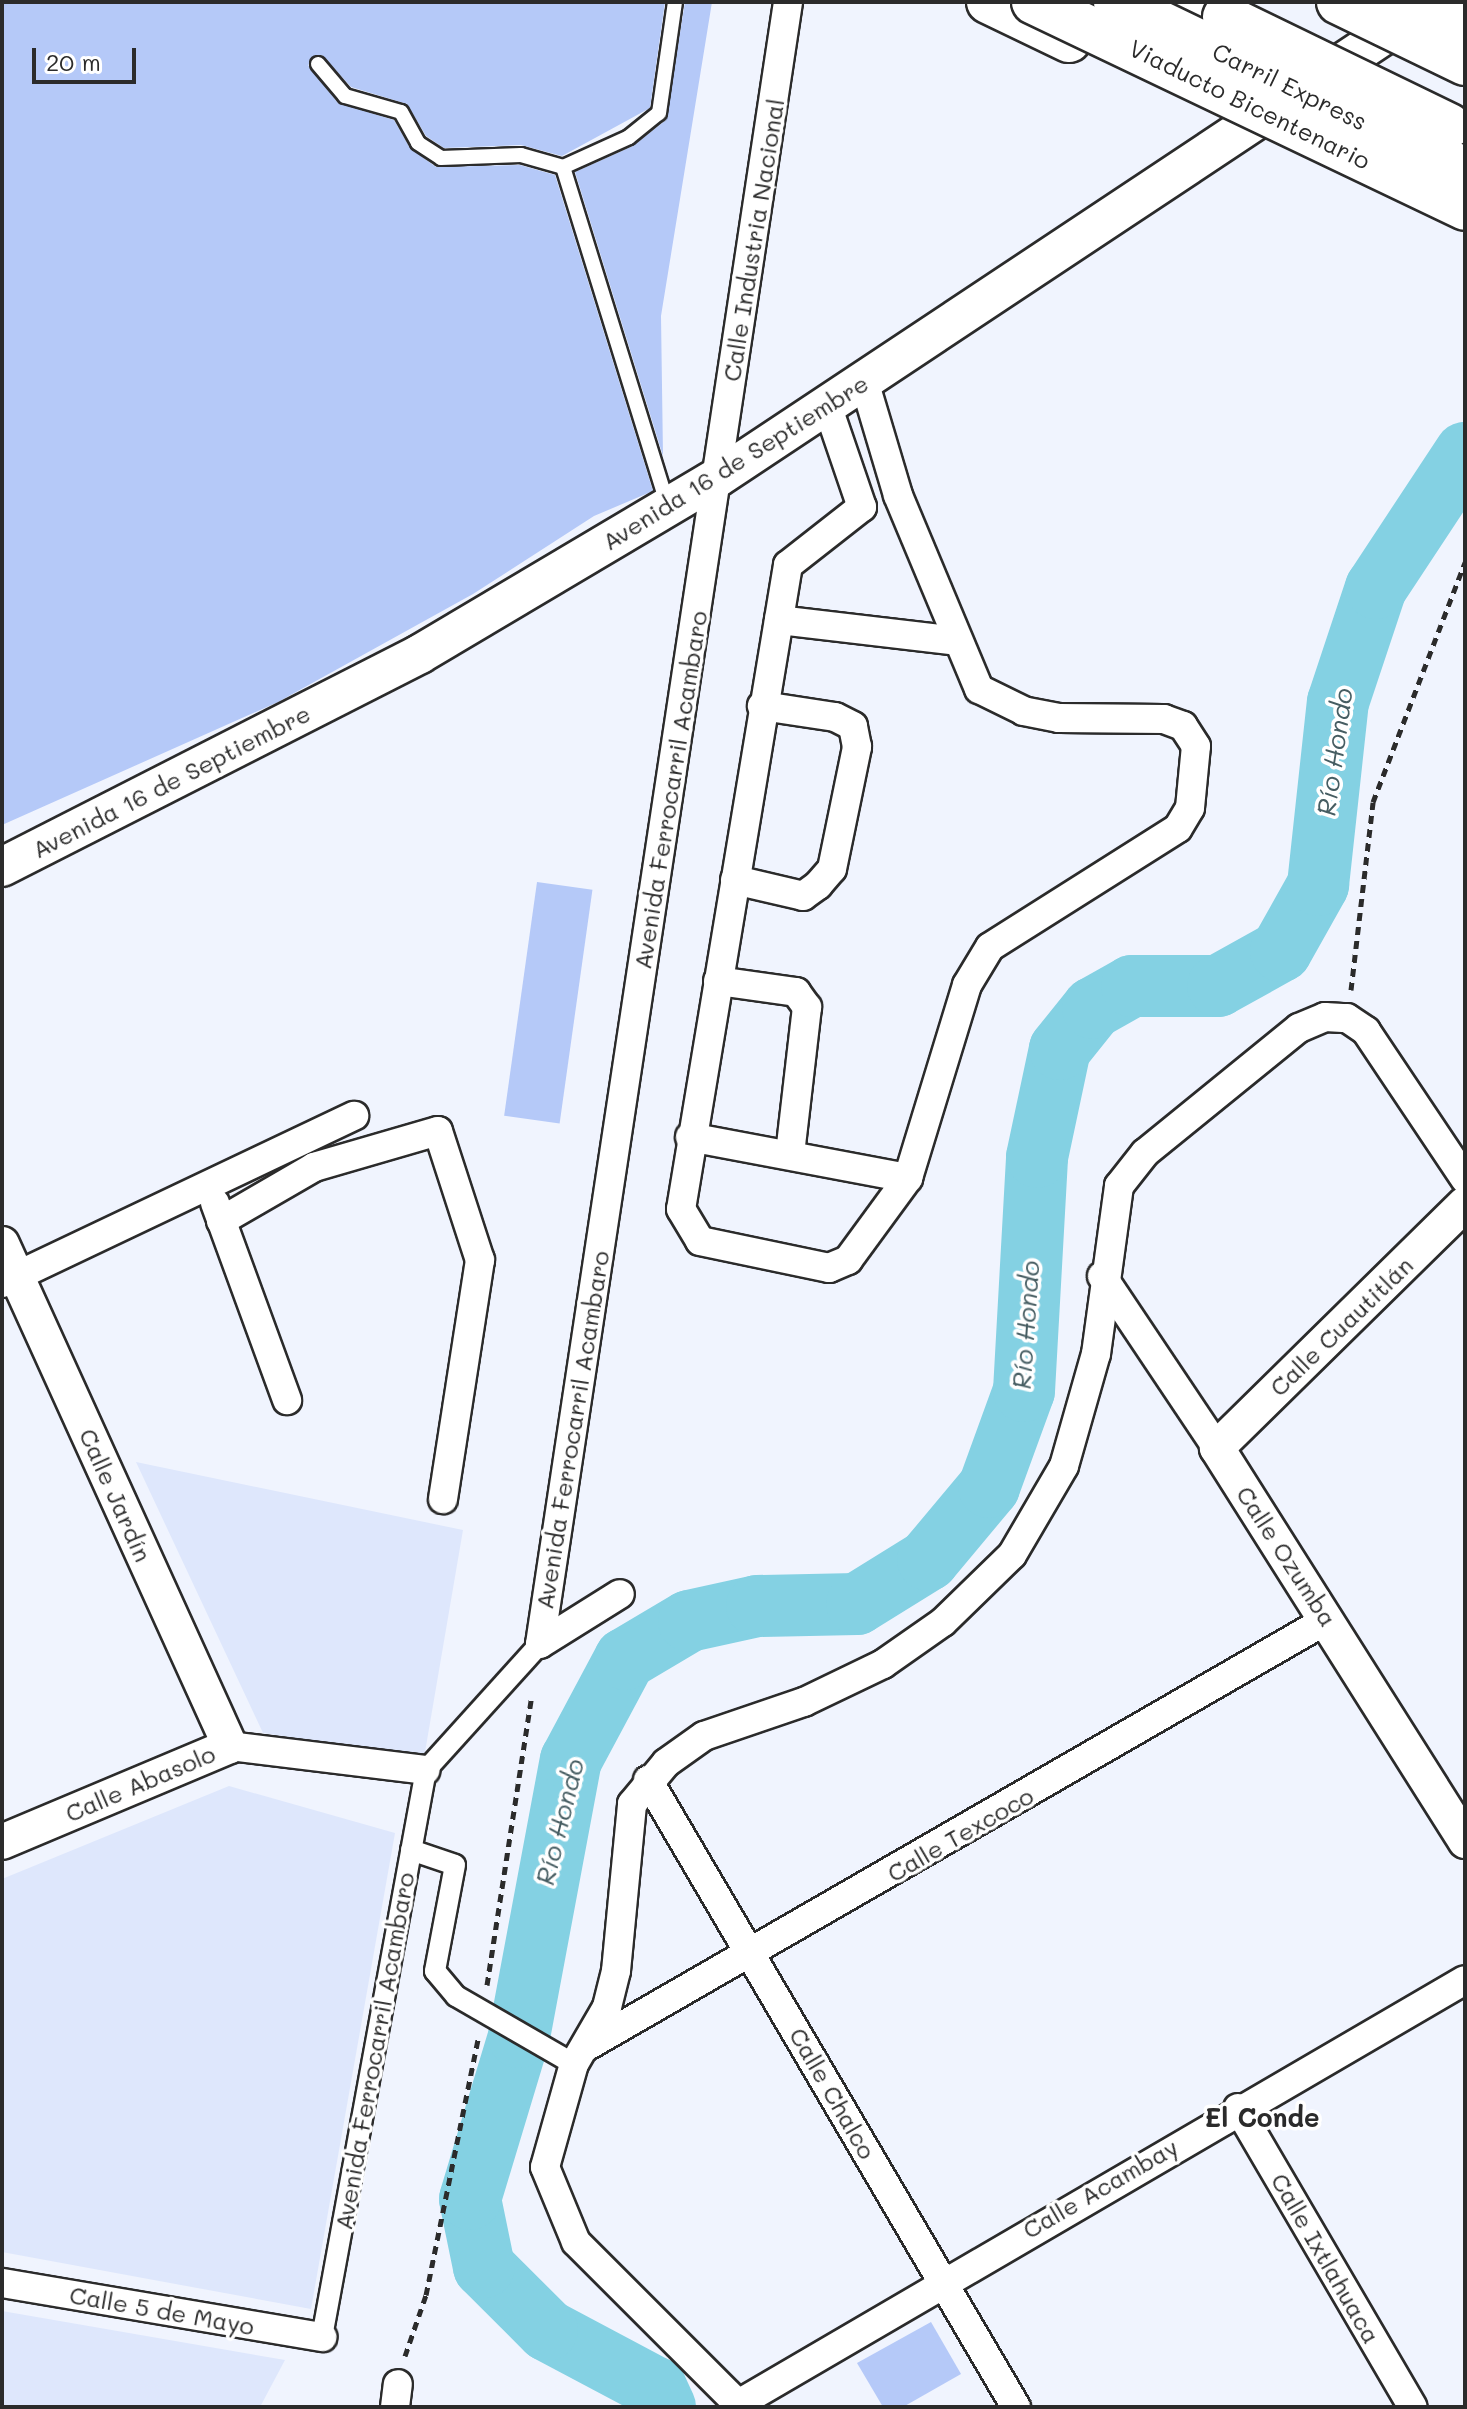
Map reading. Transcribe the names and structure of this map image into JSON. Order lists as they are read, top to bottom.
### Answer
{
  "streets": {
    "highway": ["Carril Express", "Viaducto Bicentenario"],
    "main road": ["Avenida 16 de Septiembre"],
    "street": [
      "Calle Industria Nacional",
      "Avenida Ferrocarril Acambaro",
      "Calle Cuautitlán",
      "Calle Jardín",
      "Calle Ozumba",
      "Calle Abasolo",
      "Calle Texcoco",
      "Calle Chalco",
      "Calle Acambay",
      "Calle Ixtlahuaca",
      "Calle 5 de Mayo"
    ]
  },
  "crossings": [
    ["Calle Industria Nacional", "Avenida 16 de Septiembre"],
    ["Calle Industria Nacional", "Avenida Ferrocarril Acambaro"],
    ["Avenida 16 de Septiembre", "Avenida Ferrocarril Acambaro"],
    ["Avenida Ferrocarril Acambaro", "Calle Abasolo"],
    ["Avenida Ferrocarril Acambaro", "Calle 5 de Mayo"],
    ["Calle Cuautitlán", "Calle Ozumba"],
    ["Calle Jardín", "Calle Abasolo"],
    ["Calle Ozumba", "Calle Texcoco"],
    ["Calle Texcoco", "Calle Chalco"],
    ["Calle Chalco", "Calle Acambay"],
    ["Calle Acambay", "Calle Ixtlahuaca"]
  ],
  "districts": ["El Conde"],
  "water": ["Río Hondo"],
  "scale_bar": "20 m"
}
